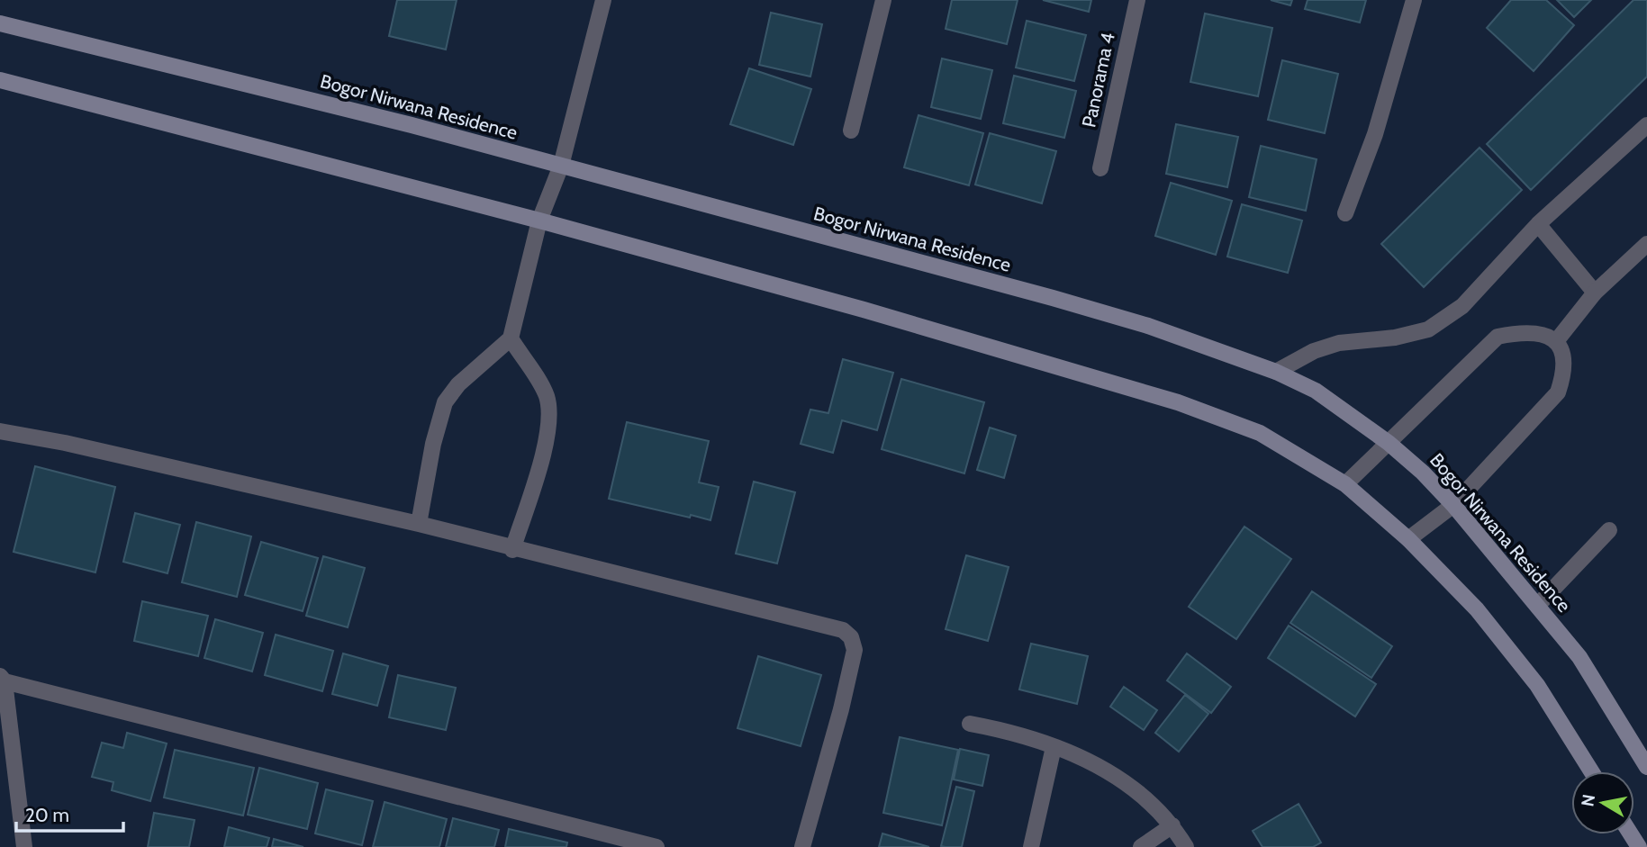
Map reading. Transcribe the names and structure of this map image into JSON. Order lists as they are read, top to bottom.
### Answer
{
  "streets": {
    "street": ["Panorama 4", "Bogor Nirwana Residence"]
  },
  "scale_bar": "20 m",
  "north": "left"
}
